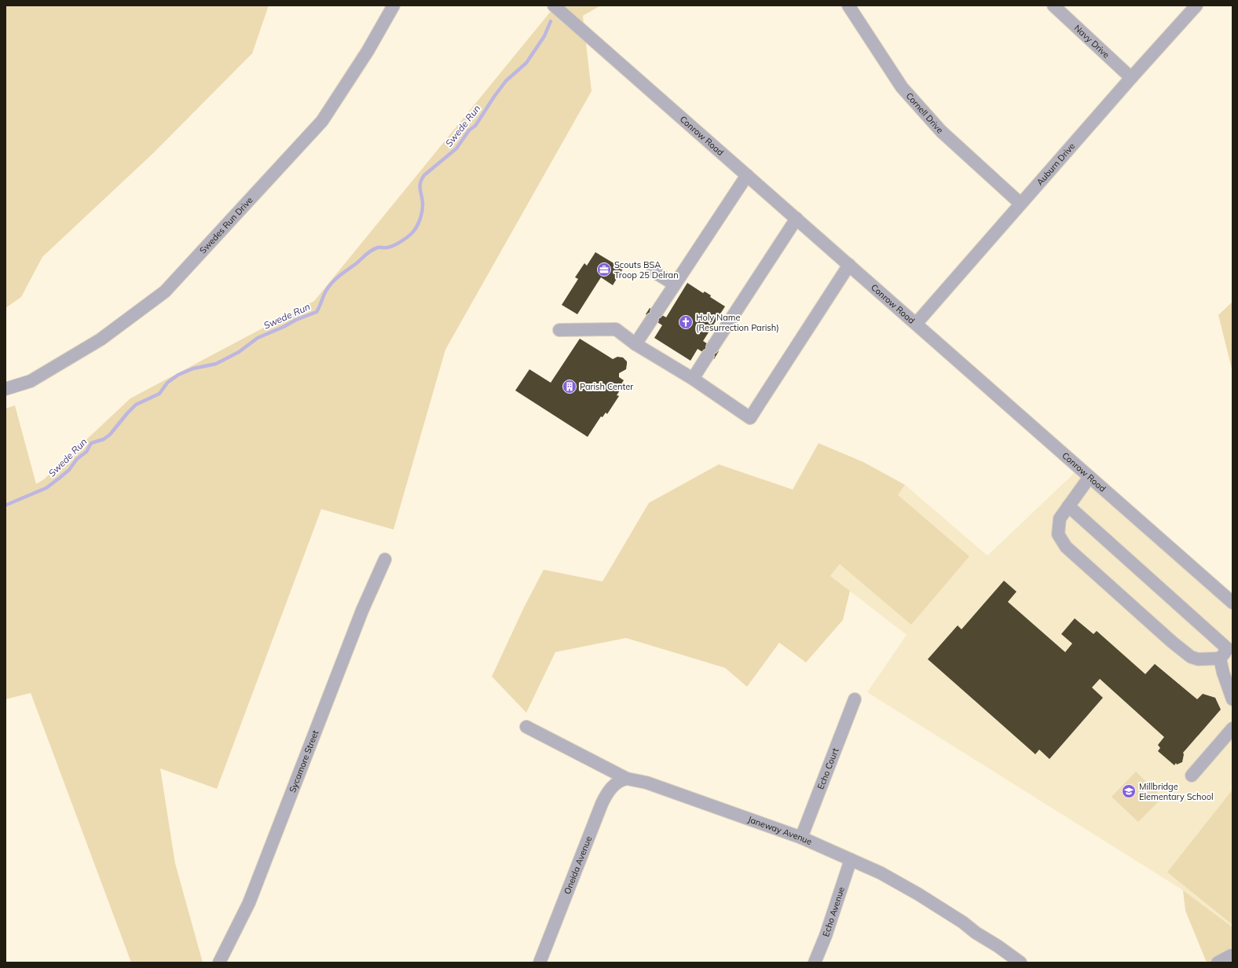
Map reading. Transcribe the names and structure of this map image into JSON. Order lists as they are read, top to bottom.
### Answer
{
  "streets": {
    "street": [
      "Navy Drive",
      "Cornell Drive",
      "Conrow Road",
      "Auburn Drive",
      "Swedes Run Drive",
      "Sycamore Street",
      "Echo Court",
      "Janeway Avenue",
      "Oneida Avenue",
      "Echo Avenue"
    ]
  },
  "crossings": [
    ["Navy Drive", "Auburn Drive"],
    ["Cornell Drive", "Auburn Drive"],
    ["Conrow Road", "Auburn Drive"],
    ["Echo Court", "Janeway Avenue"],
    ["Janeway Avenue", "Oneida Avenue"],
    ["Janeway Avenue", "Echo Avenue"]
  ],
  "water": ["Swede Run"],
  "places": {
    "office": ["Scouts BSA Troop 25 Delran"],
    "church": ["Holy Name (Resurrection Parish)"],
    "building": ["Parish Center"],
    "school or university": ["Millbridge Elementary School"]
  }
}
